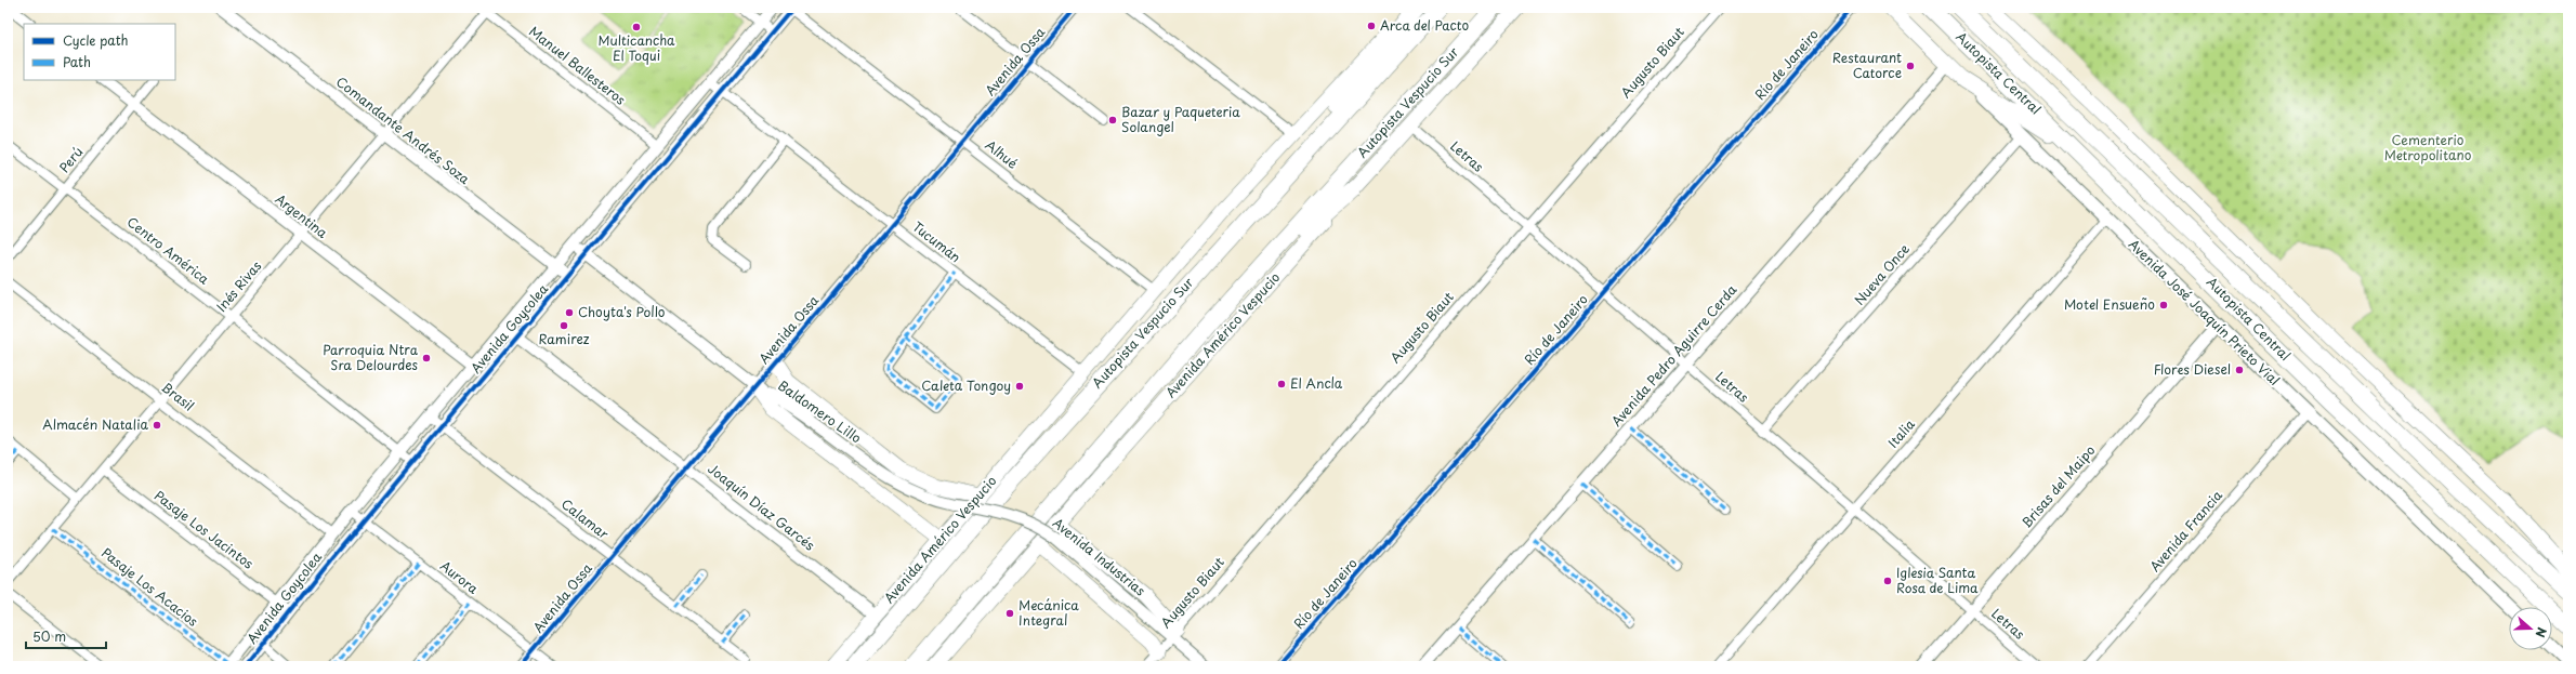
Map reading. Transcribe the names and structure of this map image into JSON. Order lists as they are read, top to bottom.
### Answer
{
  "streets": {
    "highway": ["Autopista Central", "Autopista Vespucio Sur"],
    "main road": ["Avenida José Joaquín Prieto Vial", "Avenida Américo Vespucio"],
    "street": [
      "Avenida Ossa",
      "Augusto Biaut",
      "Río de Janeiro",
      "Manuel Ballesteros",
      "Comandante Andrés Soza",
      "Alhué",
      "Letras",
      "Perú",
      "Argentina",
      "Tucumán",
      "Centro América",
      "Nueva Once",
      "Inés Rivas",
      "Avenida Goycolea",
      "Avenida Pedro Aguirre Cerda",
      "Brasil",
      "Baldomero Lillo",
      "Italia",
      "Brisas del Maipo",
      "Joaquín Díaz Garcés",
      "Calamar",
      "Pasaje Los Jacintos",
      "Avenida Francia",
      "Avenida Industrias",
      "Aurora",
      "Pasaje Los Acacios"
    ]
  },
  "crossings": [
    ["Avenida Ossa", "Alhué"],
    ["Avenida Ossa", "Tucumán"],
    ["Avenida Ossa", "Baldomero Lillo"],
    ["Avenida Ossa", "Joaquín Díaz Garcés"],
    ["Avenida Ossa", "Calamar"],
    ["Avenida Ossa", "Aurora"],
    ["Augusto Biaut", "Letras"],
    ["Augusto Biaut", "Avenida Industrias"],
    ["Río de Janeiro", "Letras"],
    ["Manuel Ballesteros", "Inés Rivas"],
    ["Manuel Ballesteros", "Avenida Goycolea"],
    ["Comandante Andrés Soza", "Inés Rivas"],
    ["Comandante Andrés Soza", "Avenida Goycolea"],
    ["Alhué", "Avenida Goycolea"],
    ["Alhué", "Avenida Américo Vespucio"],
    ["Letras", "Nueva Once"],
    ["Letras", "Avenida Américo Vespucio"],
    ["Letras", "Avenida Pedro Aguirre Cerda"],
    ["Letras", "Italia"],
    ["Letras", "Brisas del Maipo"],
    ["Perú", "Argentina"],
    ["Perú", "Centro América"],
    ["Argentina", "Inés Rivas"],
    ["Argentina", "Avenida Goycolea"],
    ["Tucumán", "Avenida Goycolea"],
    ["Tucumán", "Avenida Américo Vespucio"],
    ["Centro América", "Inés Rivas"],
    ["Centro América", "Avenida Goycolea"],
    ["Nueva Once", "Avenida José Joaquín Prieto Vial"],
    ["Inés Rivas", "Brasil"],
    ["Inés Rivas", "Pasaje Los Jacintos"],
    ["Inés Rivas", "Pasaje Los Acacios"],
    ["Avenida José Joaquín Prieto Vial", "Avenida Pedro Aguirre Cerda"],
    ["Avenida José Joaquín Prieto Vial", "Italia"],
    ["Avenida José Joaquín Prieto Vial", "Brisas del Maipo"],
    ["Avenida José Joaquín Prieto Vial", "Avenida Francia"],
    ["Avenida Goycolea", "Brasil"],
    ["Avenida Goycolea", "Baldomero Lillo"],
    ["Avenida Goycolea", "Joaquín Díaz Garcés"],
    ["Avenida Goycolea", "Calamar"],
    ["Avenida Goycolea", "Pasaje Los Jacintos"],
    ["Avenida Goycolea", "Aurora"],
    ["Avenida Goycolea", "Pasaje Los Acacios"],
    ["Avenida Américo Vespucio", "Joaquín Díaz Garcés"],
    ["Baldomero Lillo", "Avenida Industrias"]
  ],
  "parks": ["Cementerio Metropolitano"],
  "places": [
    "Arca del Pacto",
    "Multicancha El Toqui",
    "Restaurant Catorce",
    "Bazar y Paqueteria Solangel",
    "Motel Ensueño",
    "Choyta's Pollo",
    "Ramirez",
    "Parroquia Ntra Sra Delourdes",
    "Flores Diesel",
    "El Ancla",
    "Caleta Tongoy",
    "Almacén Natalia",
    "Iglesia Santa Rosa de Lima",
    "Mecánica Integral"
  ],
  "legend": ["Cycle path", "Path"],
  "scale_bar": "50 m",
  "north": "right"
}
